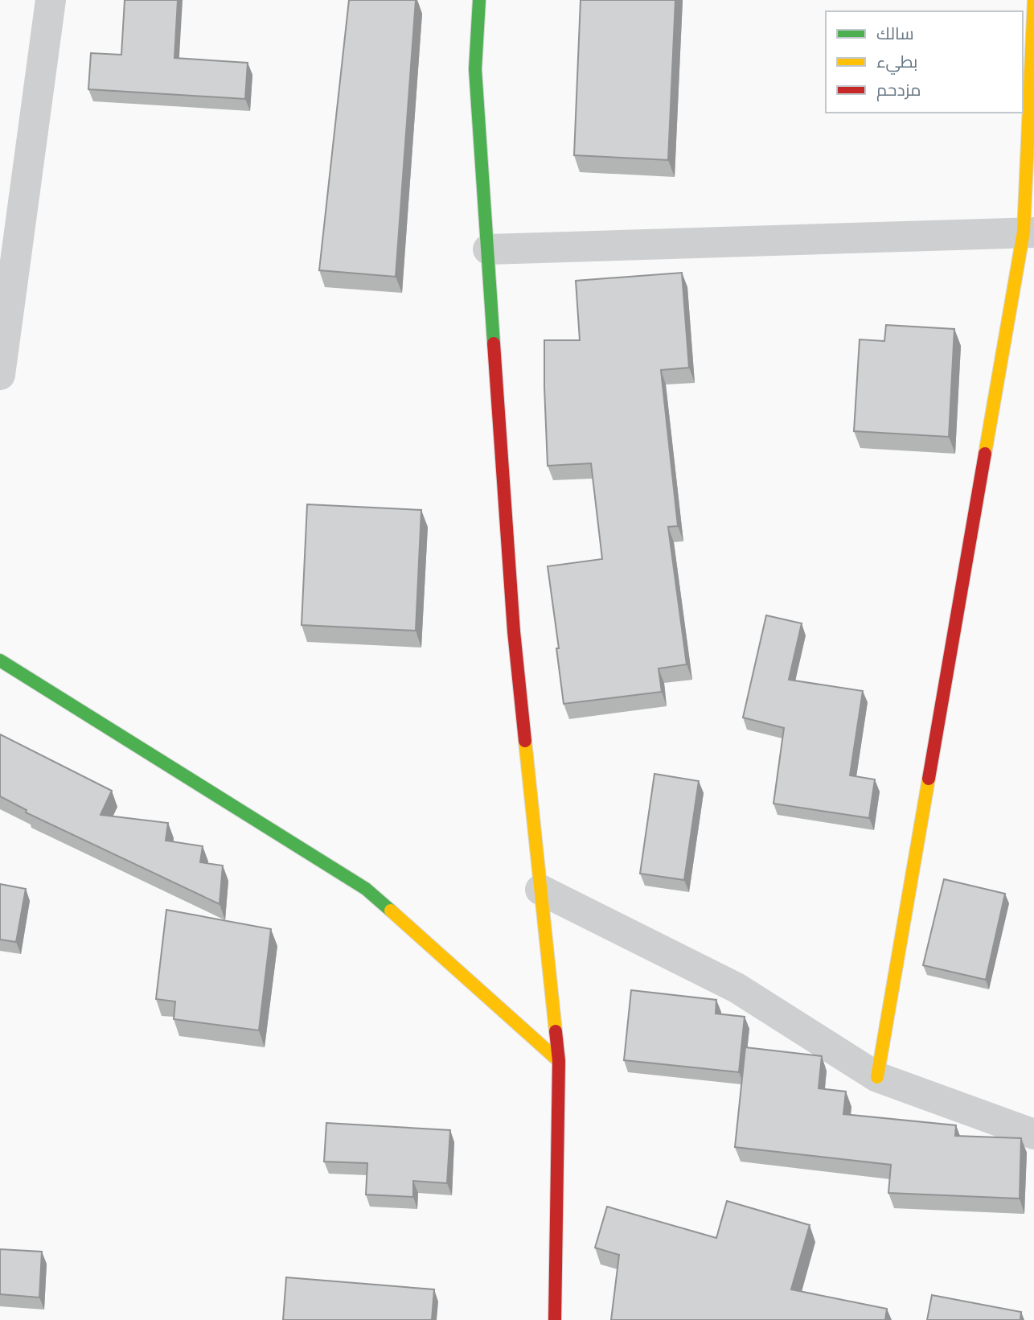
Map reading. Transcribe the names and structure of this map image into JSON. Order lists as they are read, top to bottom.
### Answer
{
  "legend": ["سالك", "بطيء", "مزدحم"]
}
